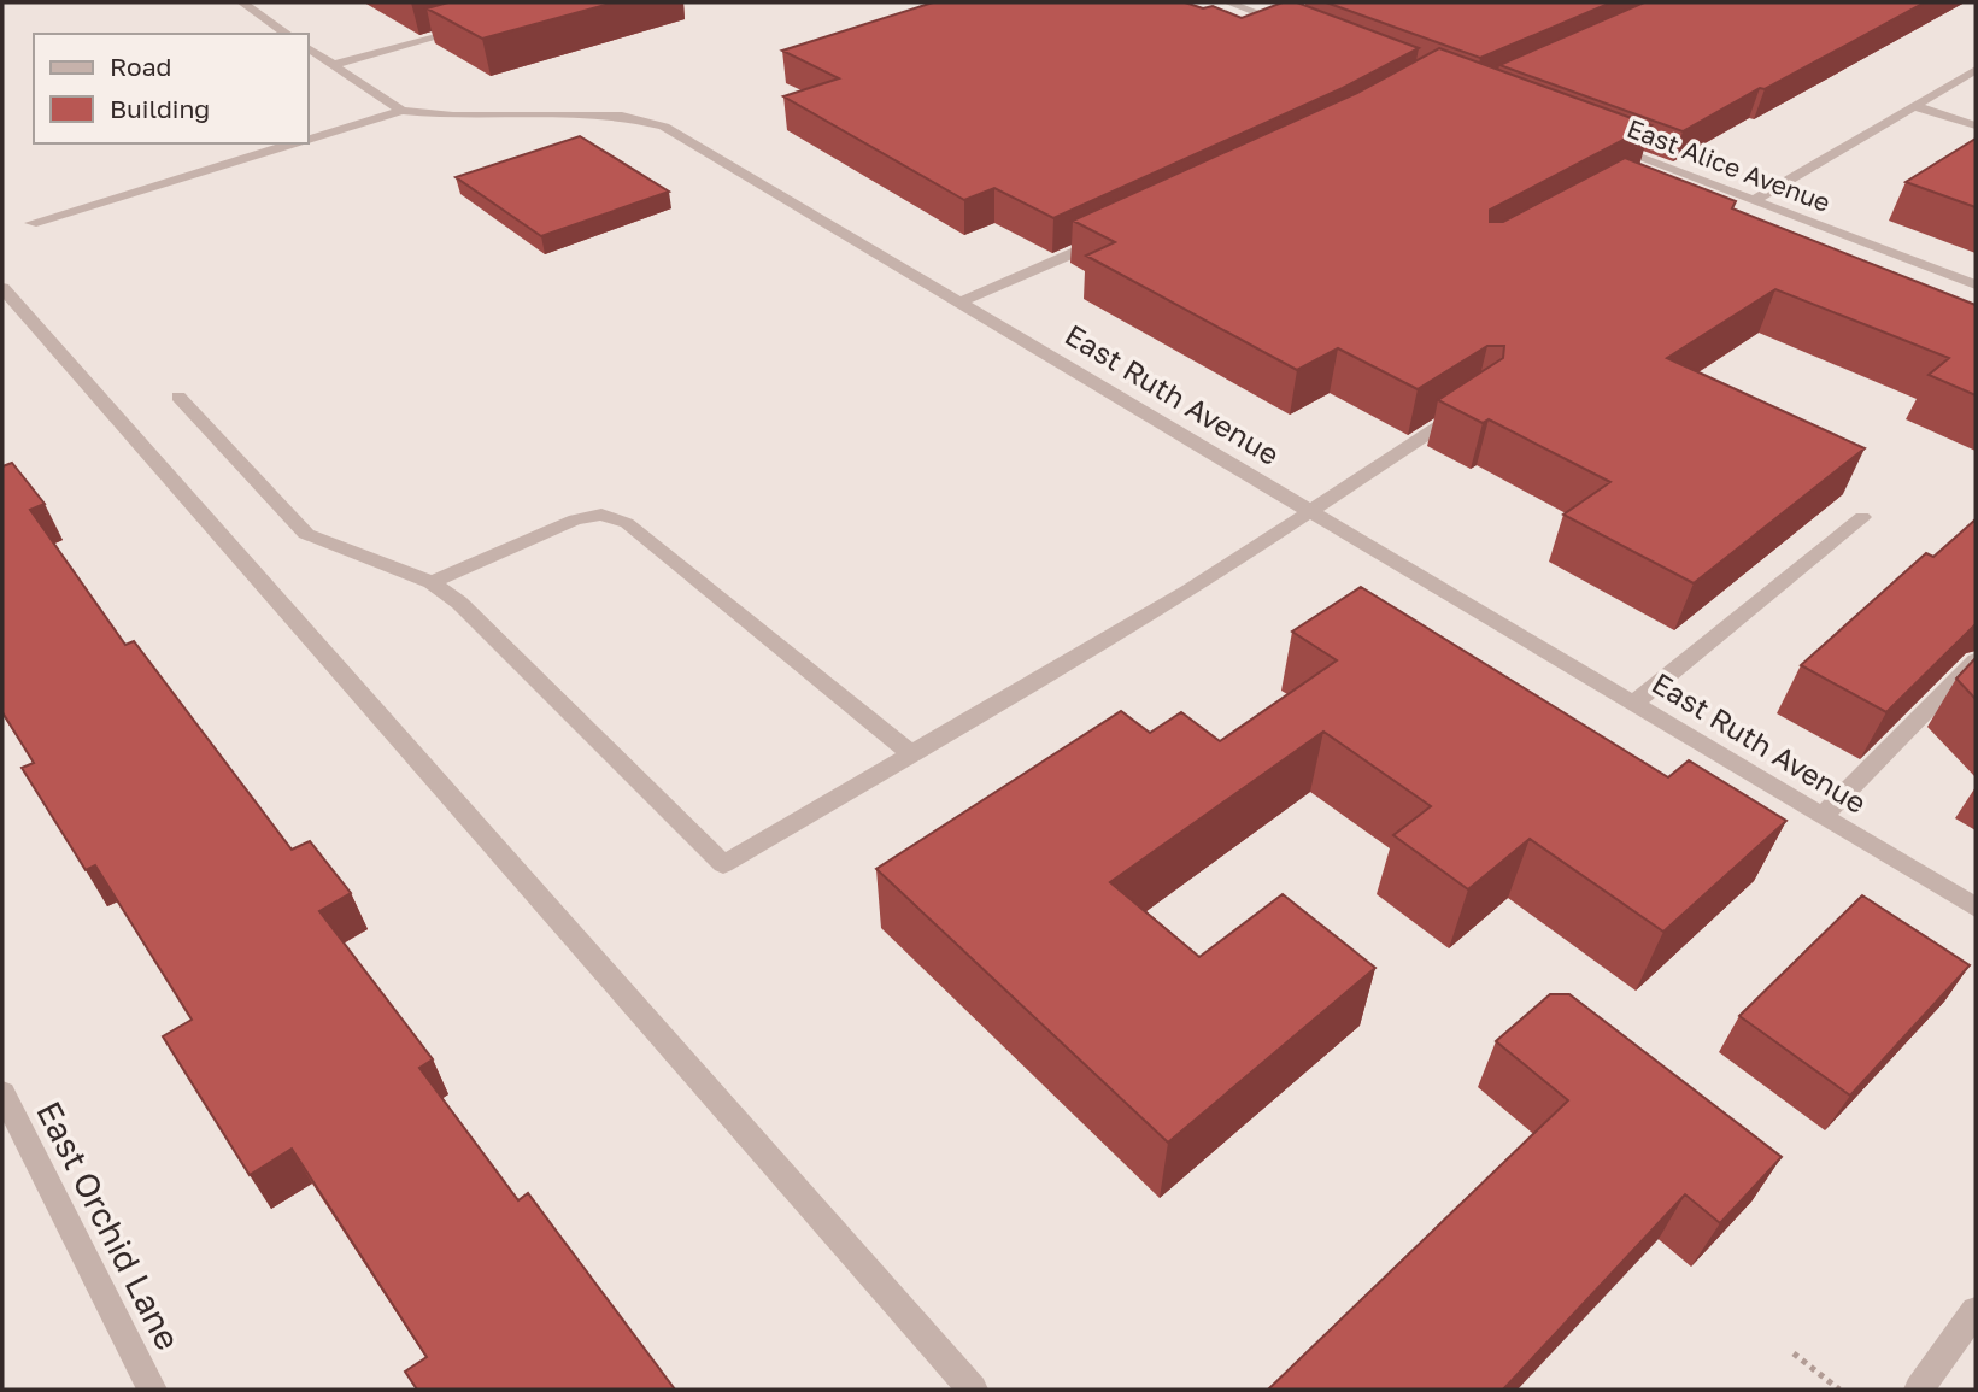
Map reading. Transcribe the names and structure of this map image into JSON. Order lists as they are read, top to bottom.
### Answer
{
  "streets": {
    "street": ["East Alice Avenue", "East Ruth Avenue", "East Orchid Lane"]
  },
  "legend": ["Road", "Building"]
}
